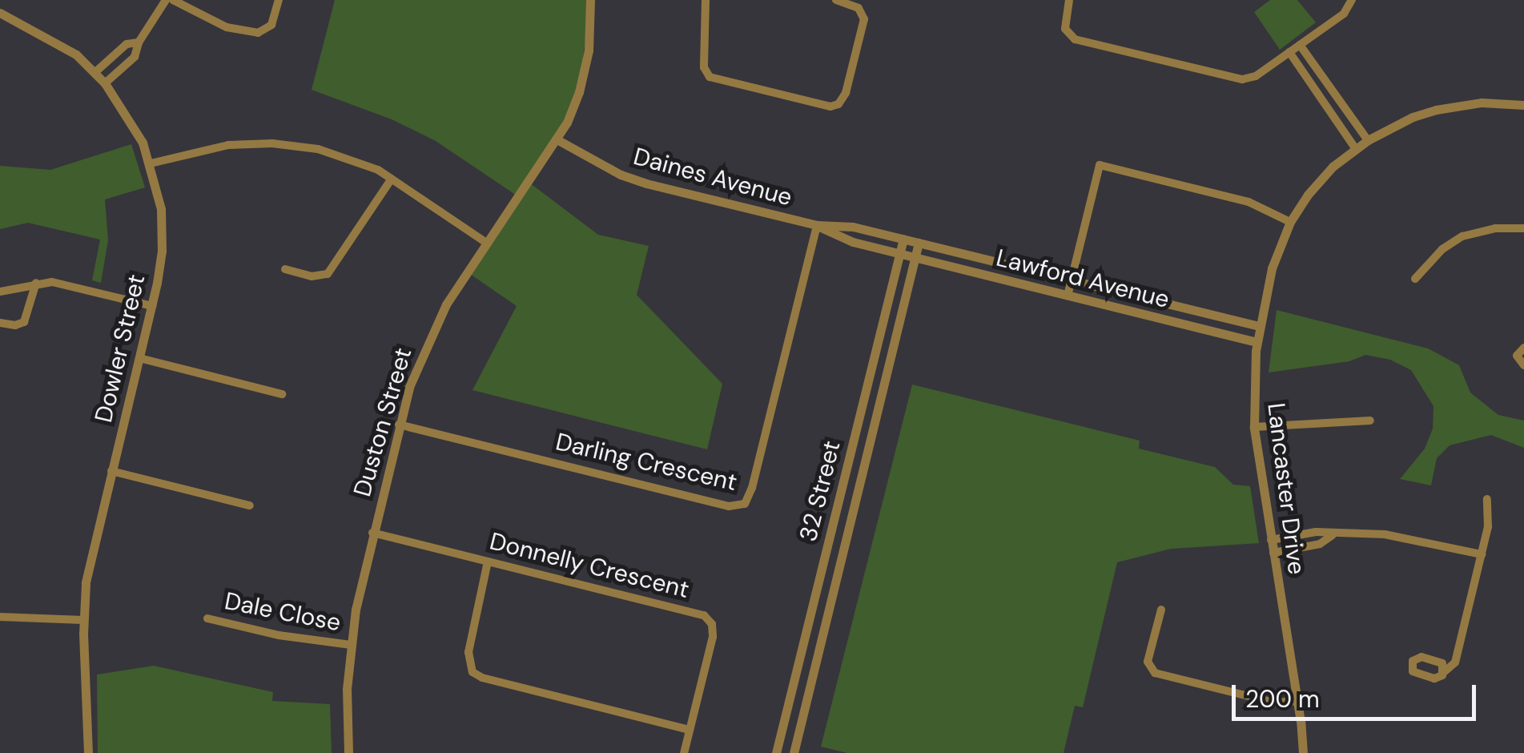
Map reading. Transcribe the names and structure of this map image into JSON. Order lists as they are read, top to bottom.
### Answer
{
  "streets": {
    "street": [
      "Daines Avenue",
      "Lawford Avenue",
      "Dowler Street",
      "Duston Street",
      "Darling Crescent",
      "Lancaster Drive",
      "32 Street",
      "Donnelly Crescent",
      "Dale Close"
    ]
  },
  "crossings": [
    ["Daines Avenue", "Lawford Avenue"],
    ["Daines Avenue", "Duston Street"],
    ["Daines Avenue", "Darling Crescent"],
    ["Daines Avenue", "32 Street"],
    ["Lawford Avenue", "Lancaster Drive"],
    ["Lawford Avenue", "32 Street"],
    ["Duston Street", "Darling Crescent"],
    ["Duston Street", "Donnelly Crescent"],
    ["Duston Street", "Dale Close"]
  ],
  "scale_bar": "200 m"
}
